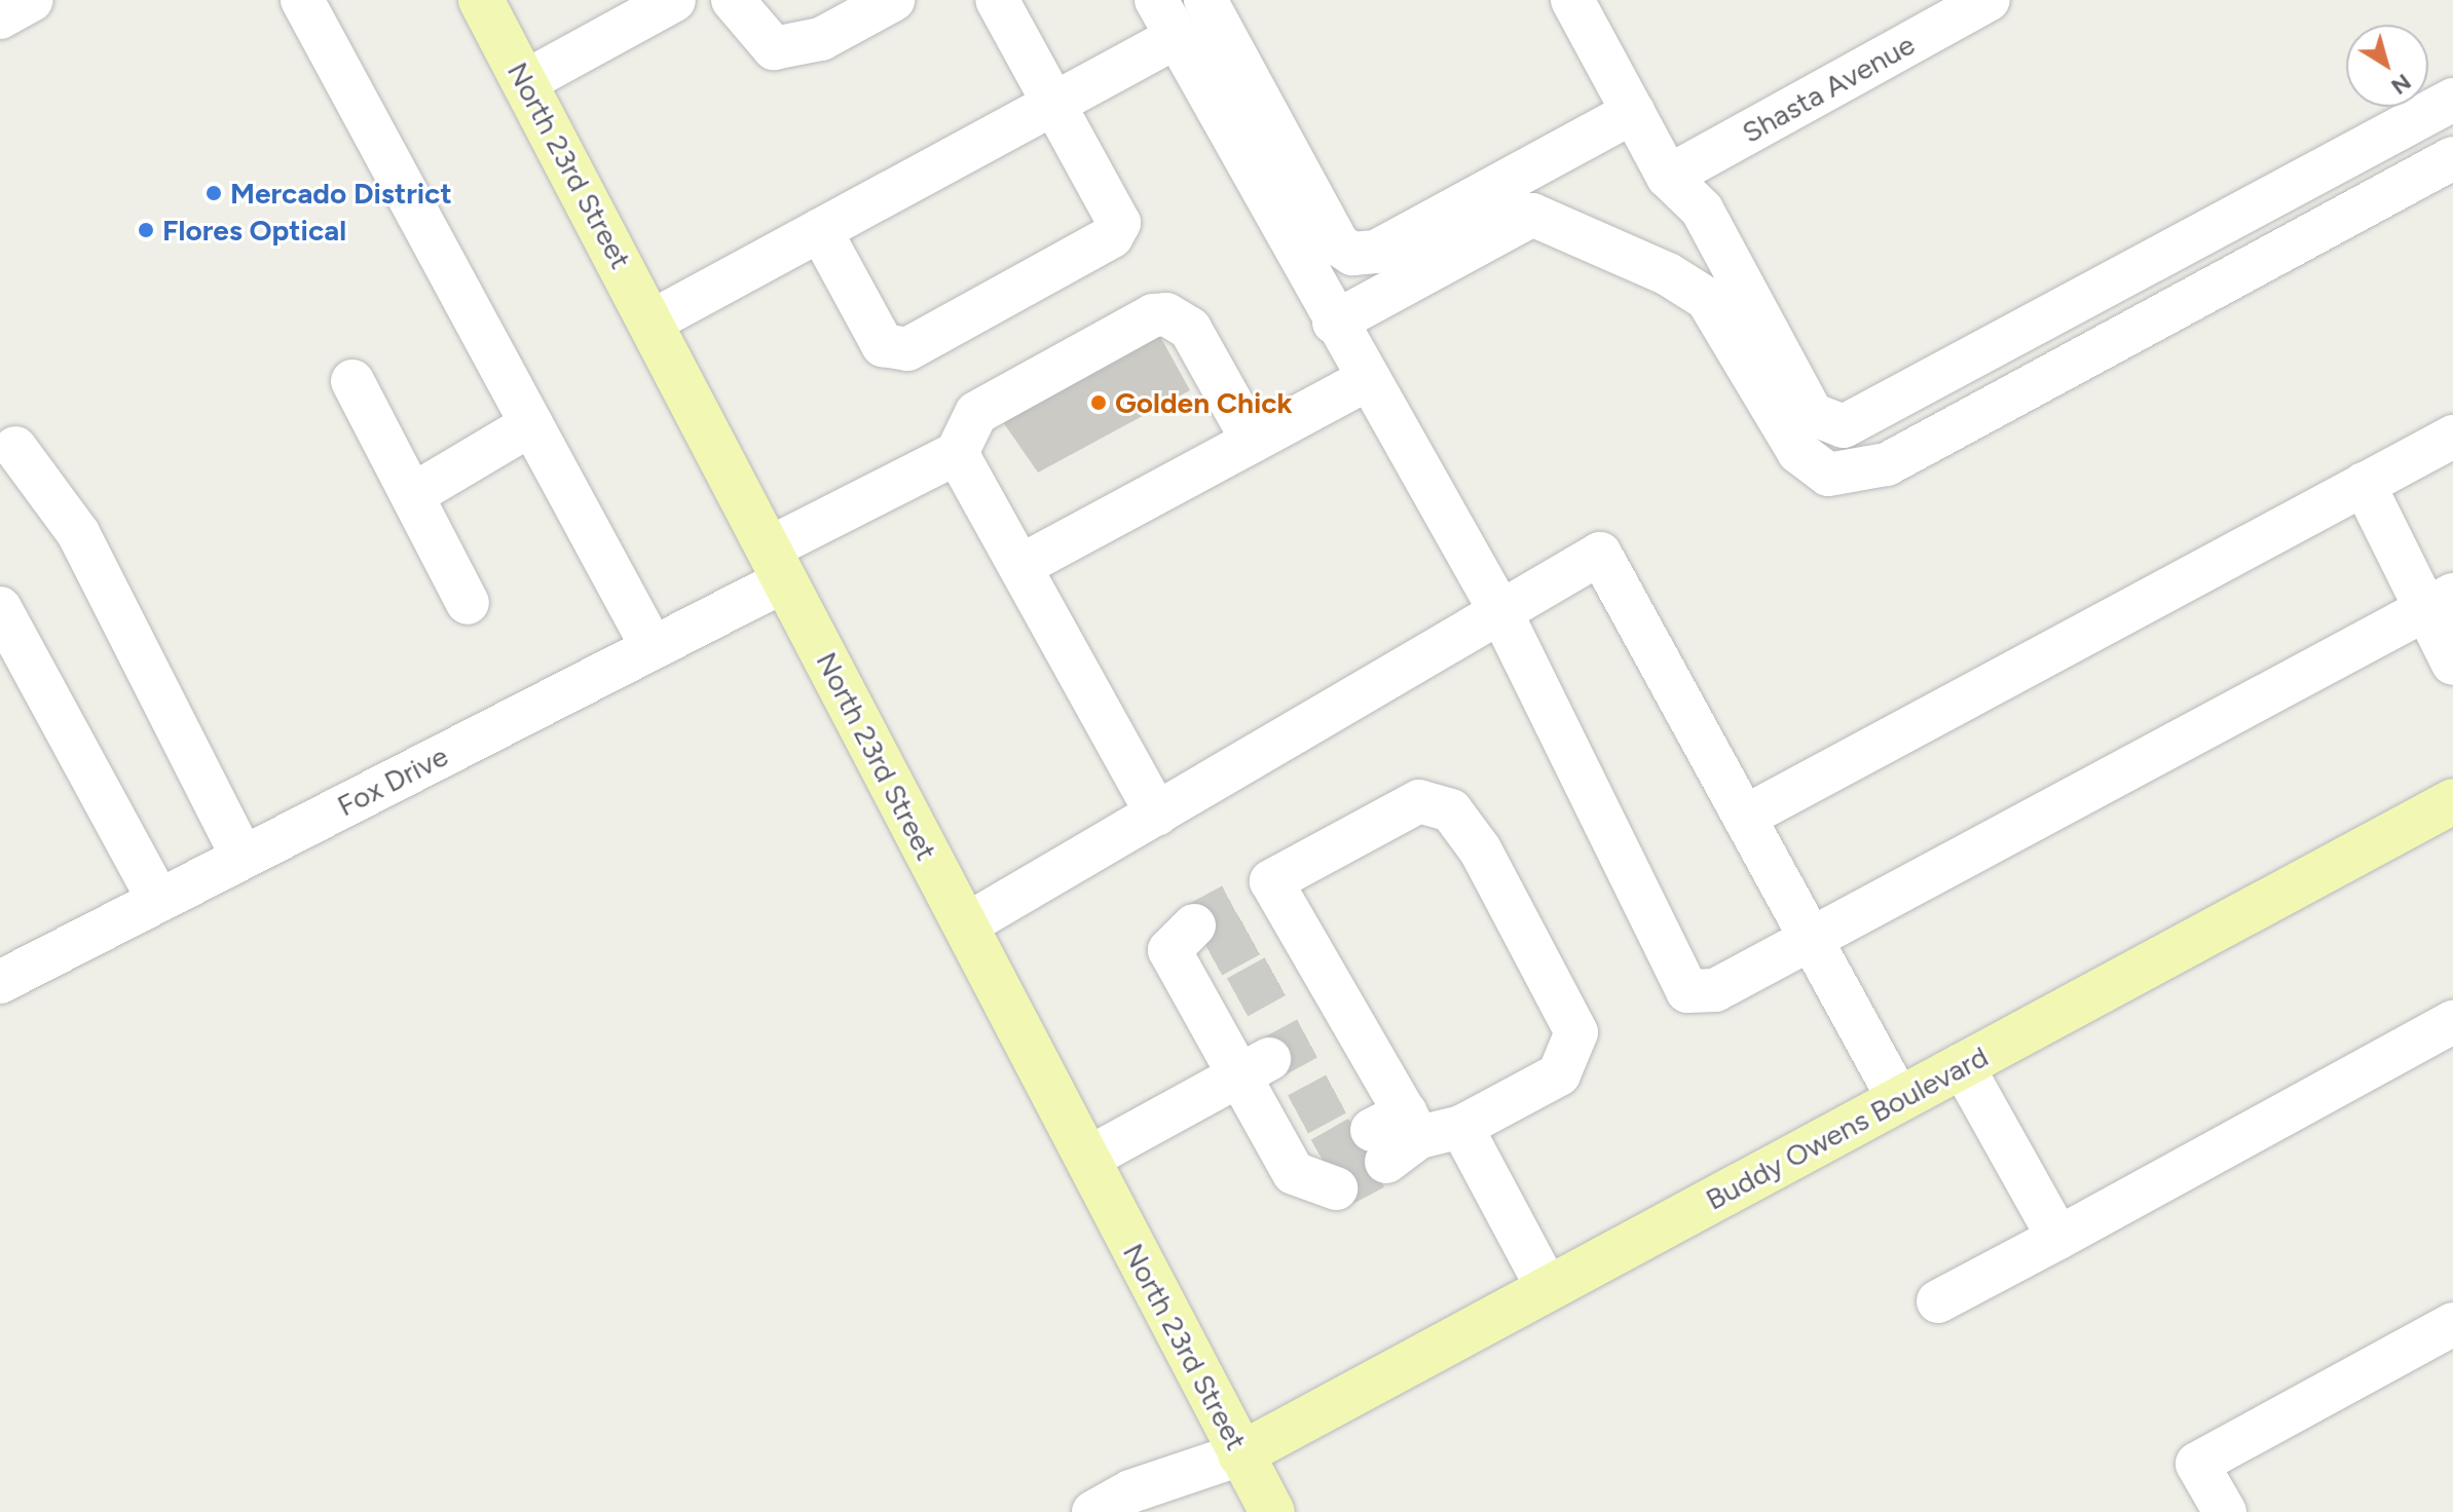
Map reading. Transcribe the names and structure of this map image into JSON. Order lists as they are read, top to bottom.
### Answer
{
  "streets": {
    "main road": ["North 23rd Street", "Buddy Owens Boulevard"],
    "street": ["Shasta Avenue", "Fox Drive"]
  },
  "crossings": [
    ["North 23rd Street", "Fox Drive"],
    ["North 23rd Street", "Buddy Owens Boulevard"]
  ],
  "places": ["Mercado District", "Flores Optical", "Golden Chick"],
  "north": "bottom right"
}
